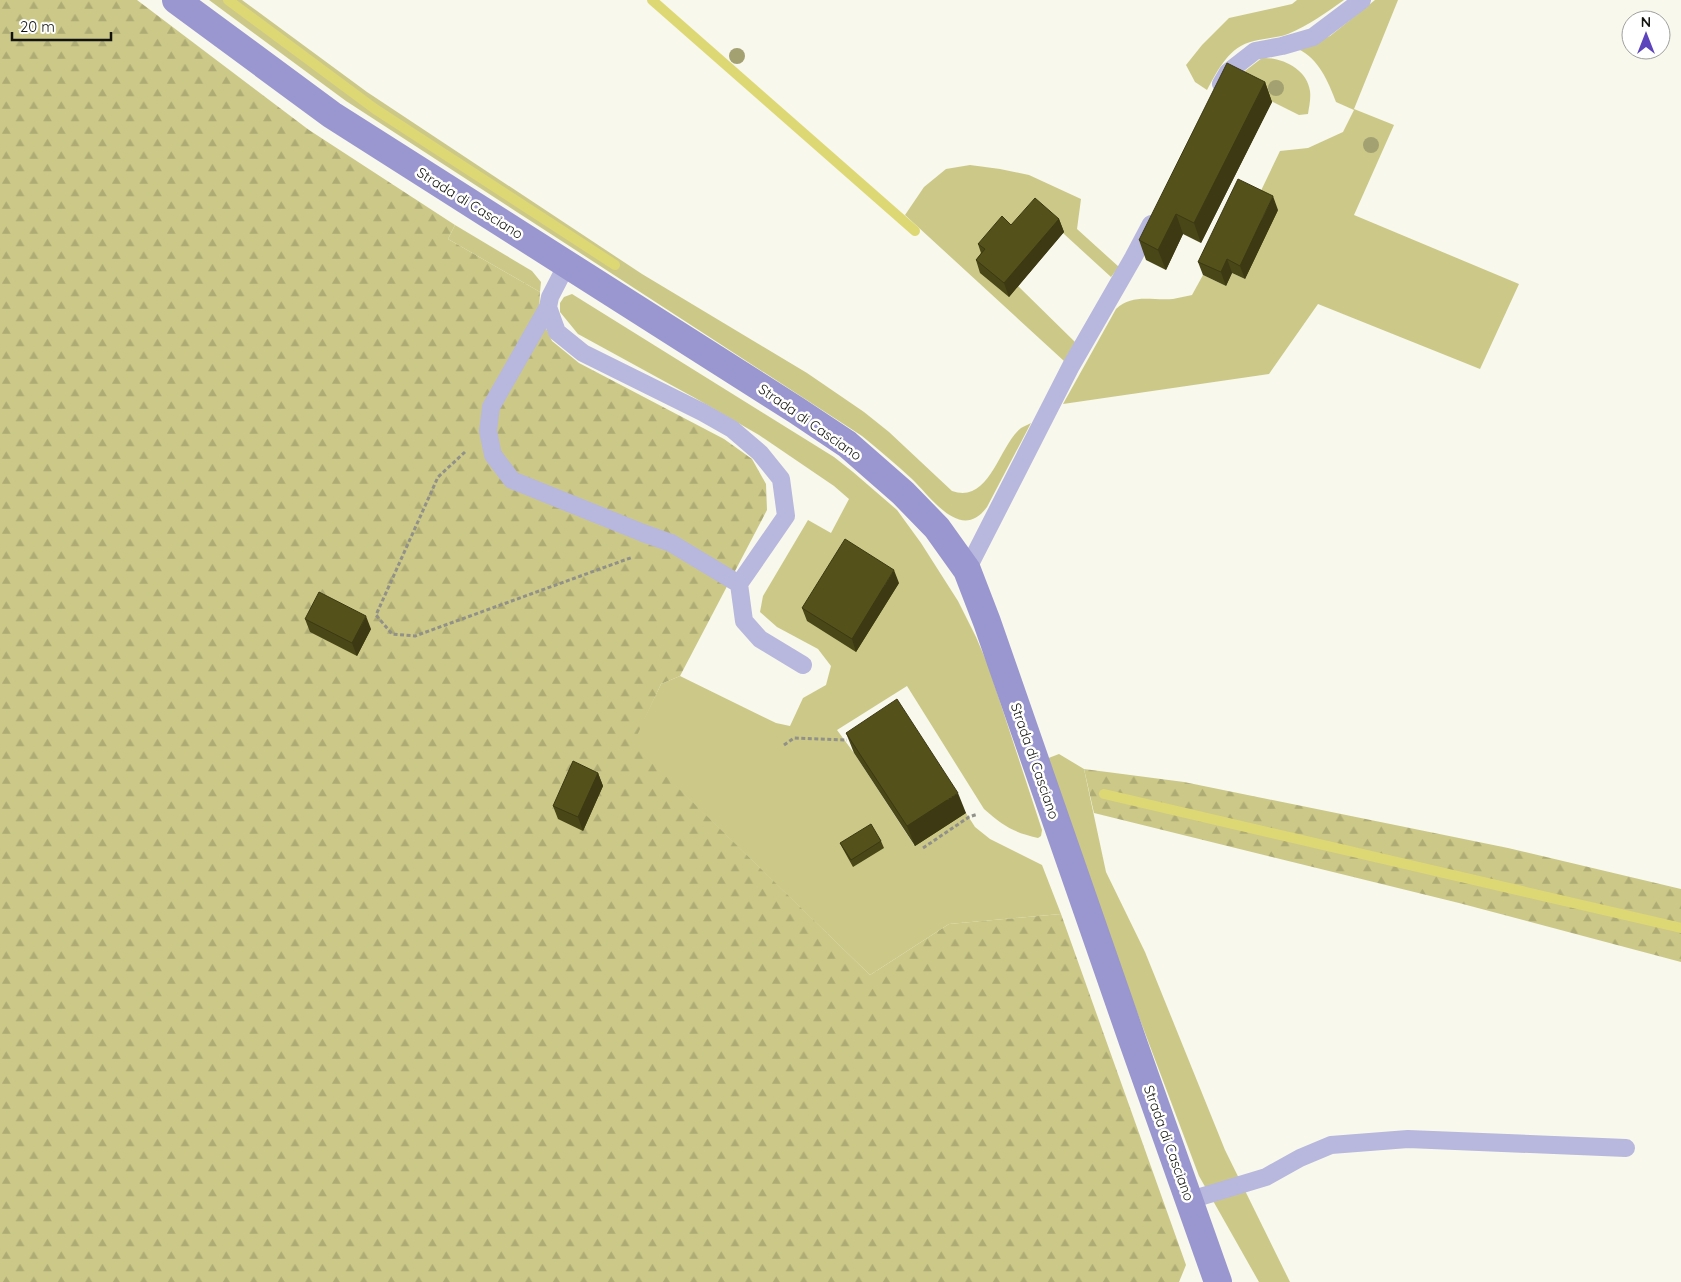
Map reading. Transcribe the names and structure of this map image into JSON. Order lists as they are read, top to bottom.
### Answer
{
  "streets": {
    "street": ["Strada di Casciano"]
  },
  "scale_bar": "20 m",
  "north": "top"
}
